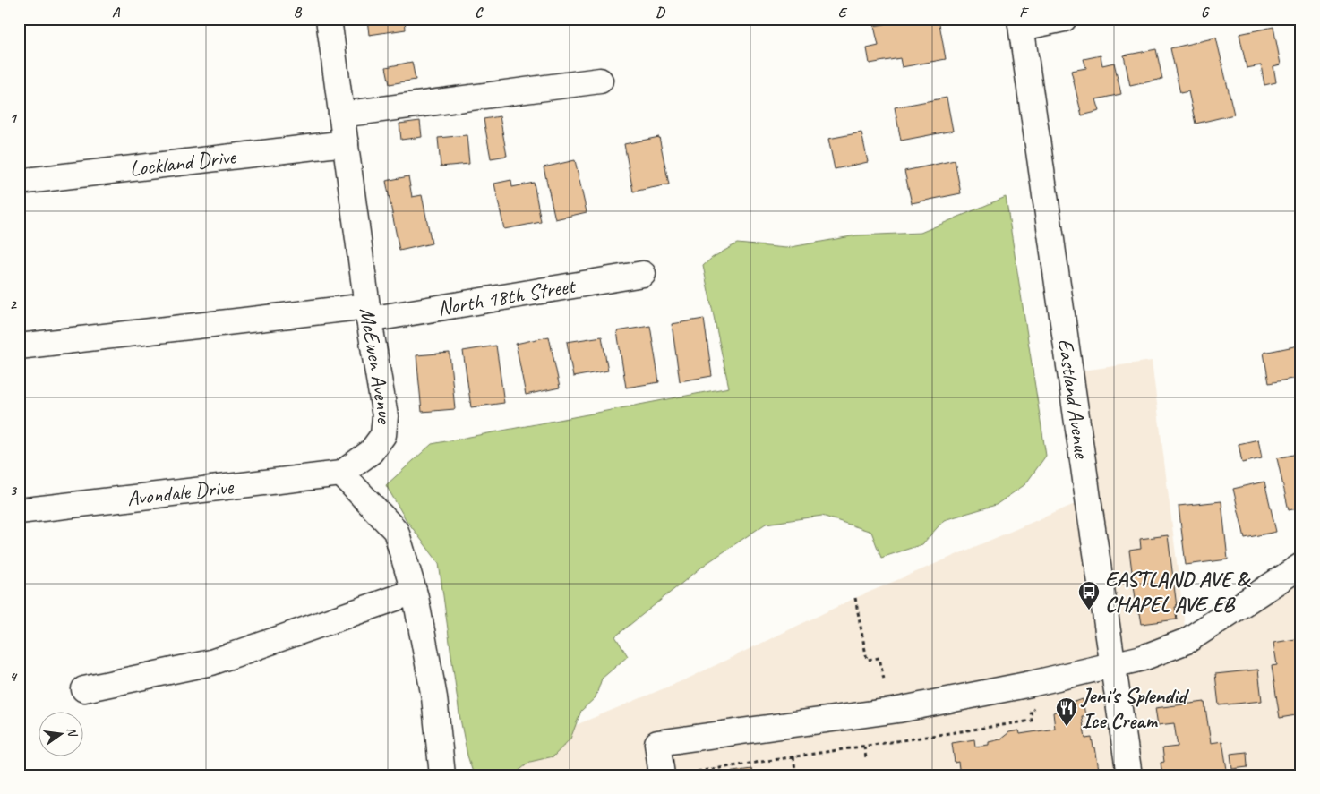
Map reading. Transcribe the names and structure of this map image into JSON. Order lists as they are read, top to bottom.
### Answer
{
  "streets": {
    "street": [
      "Lockland Drive",
      "North 18th Street",
      "McEwen Avenue",
      "Eastland Avenue",
      "Avondale Drive"
    ]
  },
  "crossings": [
    ["Lockland Drive", "McEwen Avenue"],
    ["North 18th Street", "McEwen Avenue"],
    ["McEwen Avenue", "Avondale Drive"]
  ],
  "places": {
    "bus stop": ["EASTLAND AVE & CHAPEL AVE EB"],
    "restaurant": ["Jeni's Splendid Ice Cream"]
  },
  "north": "right",
  "grid": {
    "columns": [
      "A",
      "B",
      "C",
      "D",
      "E",
      "F",
      "G"
    ],
    "rows": [
      "1",
      "2",
      "3",
      "4"
    ]
  }
}
